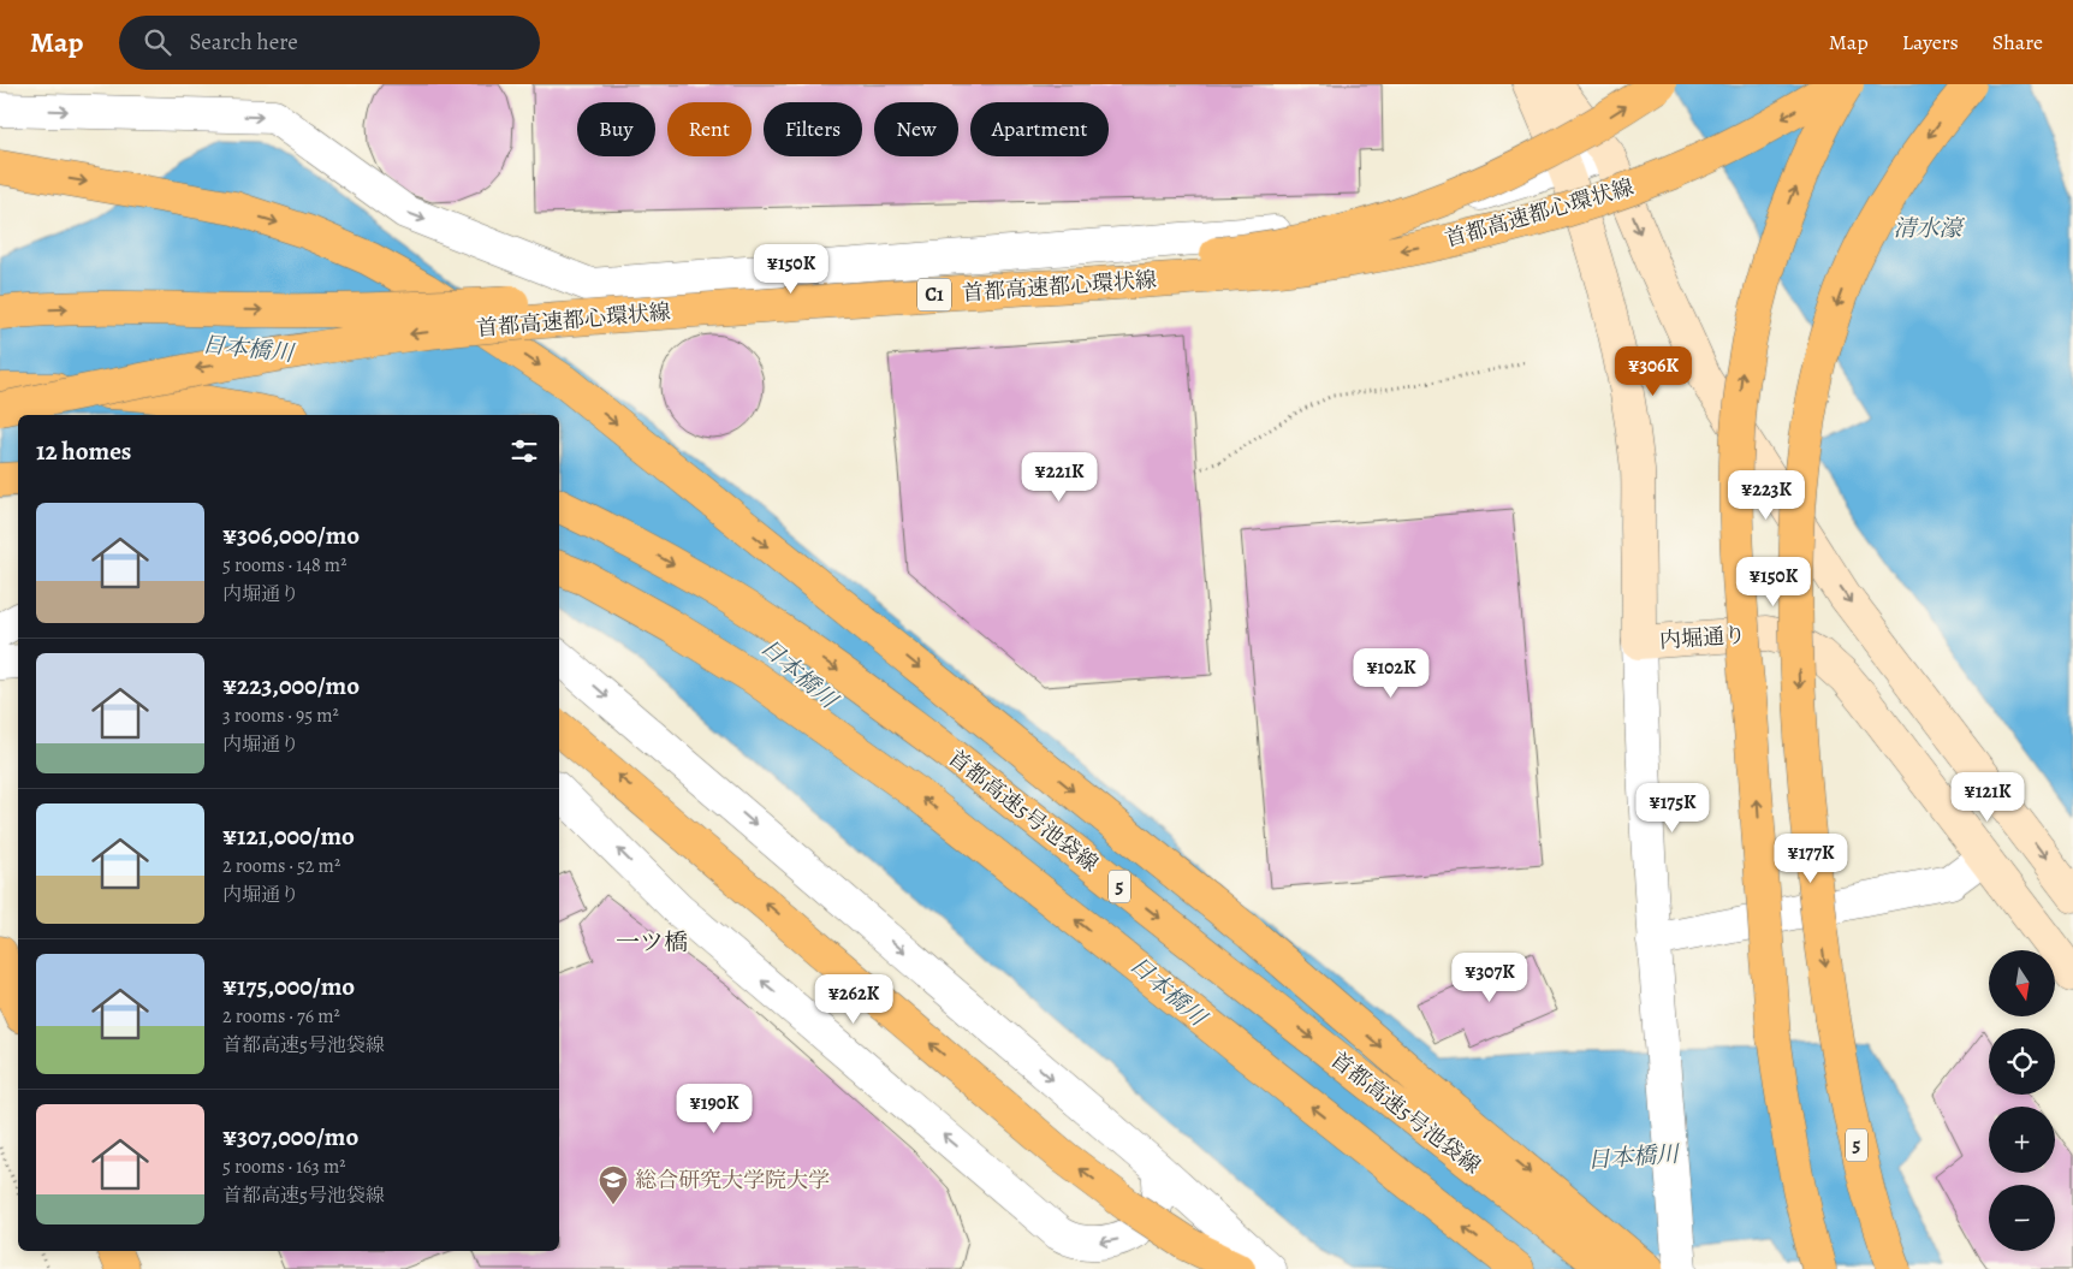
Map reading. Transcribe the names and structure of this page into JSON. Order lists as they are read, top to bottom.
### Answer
{
  "streets": {
    "main road": [
      "首都高速都心環状線",
      "C1",
      "内堀通り",
      "首都高速5号池袋線",
      "5"
    ]
  },
  "districts": ["一ツ橋"],
  "water": ["清水濠", "日本橋川"],
  "places": {
    "school or university": ["総合研究大学院大学"]
  },
  "north": "bottom",
  "page": {
    "header": "Map",
    "search": "Search here",
    "nav": ["Map", "Layers", "Share"],
    "chip": [
      "Buy",
      "Rent",
      "Filters",
      "New",
      "Apartment"
    ],
    "price": [
      "¥150K",
      "¥306K",
      "¥221K",
      "¥223K",
      "¥150K",
      "¥102K",
      "¥121K",
      "¥175K",
      "¥177K",
      "¥307K",
      "¥262K",
      "¥190K"
    ],
    "heading": "12 homes",
    "list": [
      {
        "name": "¥306,000/mo",
        "note": "5 rooms · 148 m² · 内堀通り"
      },
      {
        "name": "¥223,000/mo",
        "note": "3 rooms · 95 m² · 内堀通り"
      },
      {
        "name": "¥121,000/mo",
        "note": "2 rooms · 52 m² · 内堀通り"
      },
      {
        "name": "¥175,000/mo",
        "note": "2 rooms · 76 m² · 首都高速5号池袋線"
      },
      {
        "name": "¥307,000/mo",
        "note": "5 rooms · 163 m² · 首都高速5号池袋線"
      }
    ],
    "map_buttons": ["+", "−"]
  }
}
